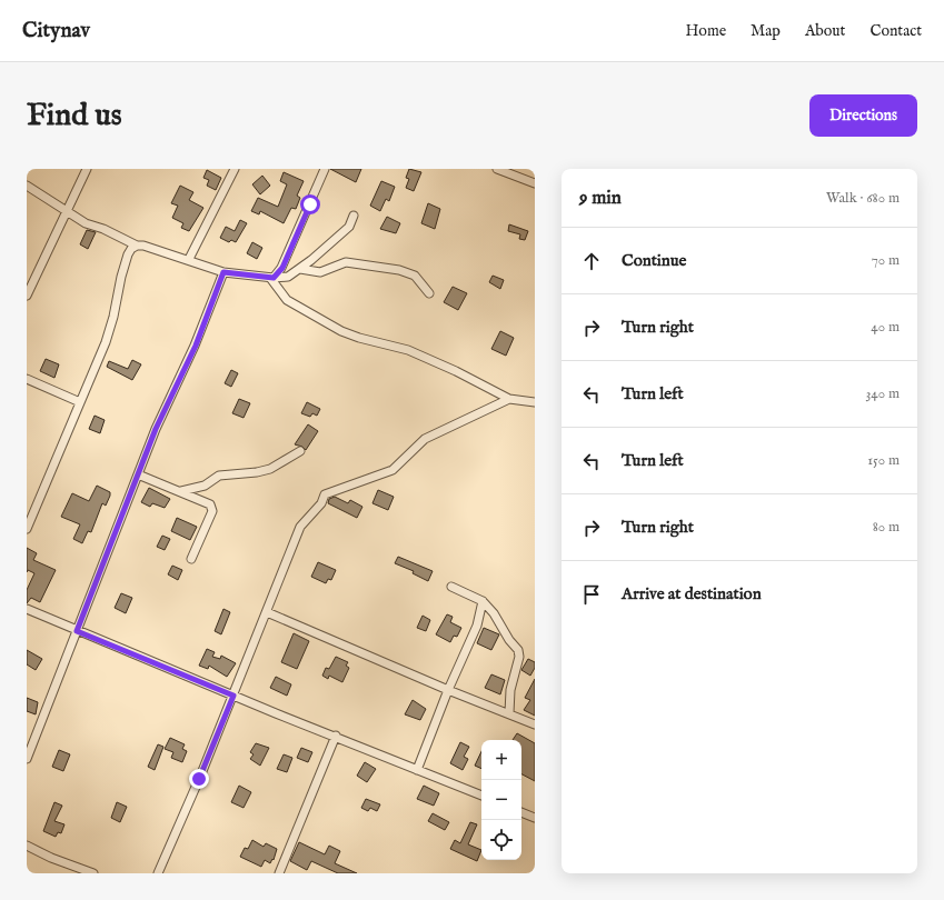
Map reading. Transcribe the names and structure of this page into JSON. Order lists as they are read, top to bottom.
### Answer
{
  "page": {
    "header": "Citynav",
    "nav": [
      "Home",
      "Map",
      "About",
      "Contact"
    ],
    "buttons": "Directions",
    "title": "Find us",
    "heading": ["9 min", "Walk · 680 m"],
    "list": [
      ["Continue", "70 m"],
      ["Turn right", "40 m"],
      ["Turn left", "340 m"],
      ["Turn left", "150 m"],
      ["Turn right", "80 m"],
      "Arrive at destination"
    ],
    "map_buttons": ["+", "−"]
  }
}
